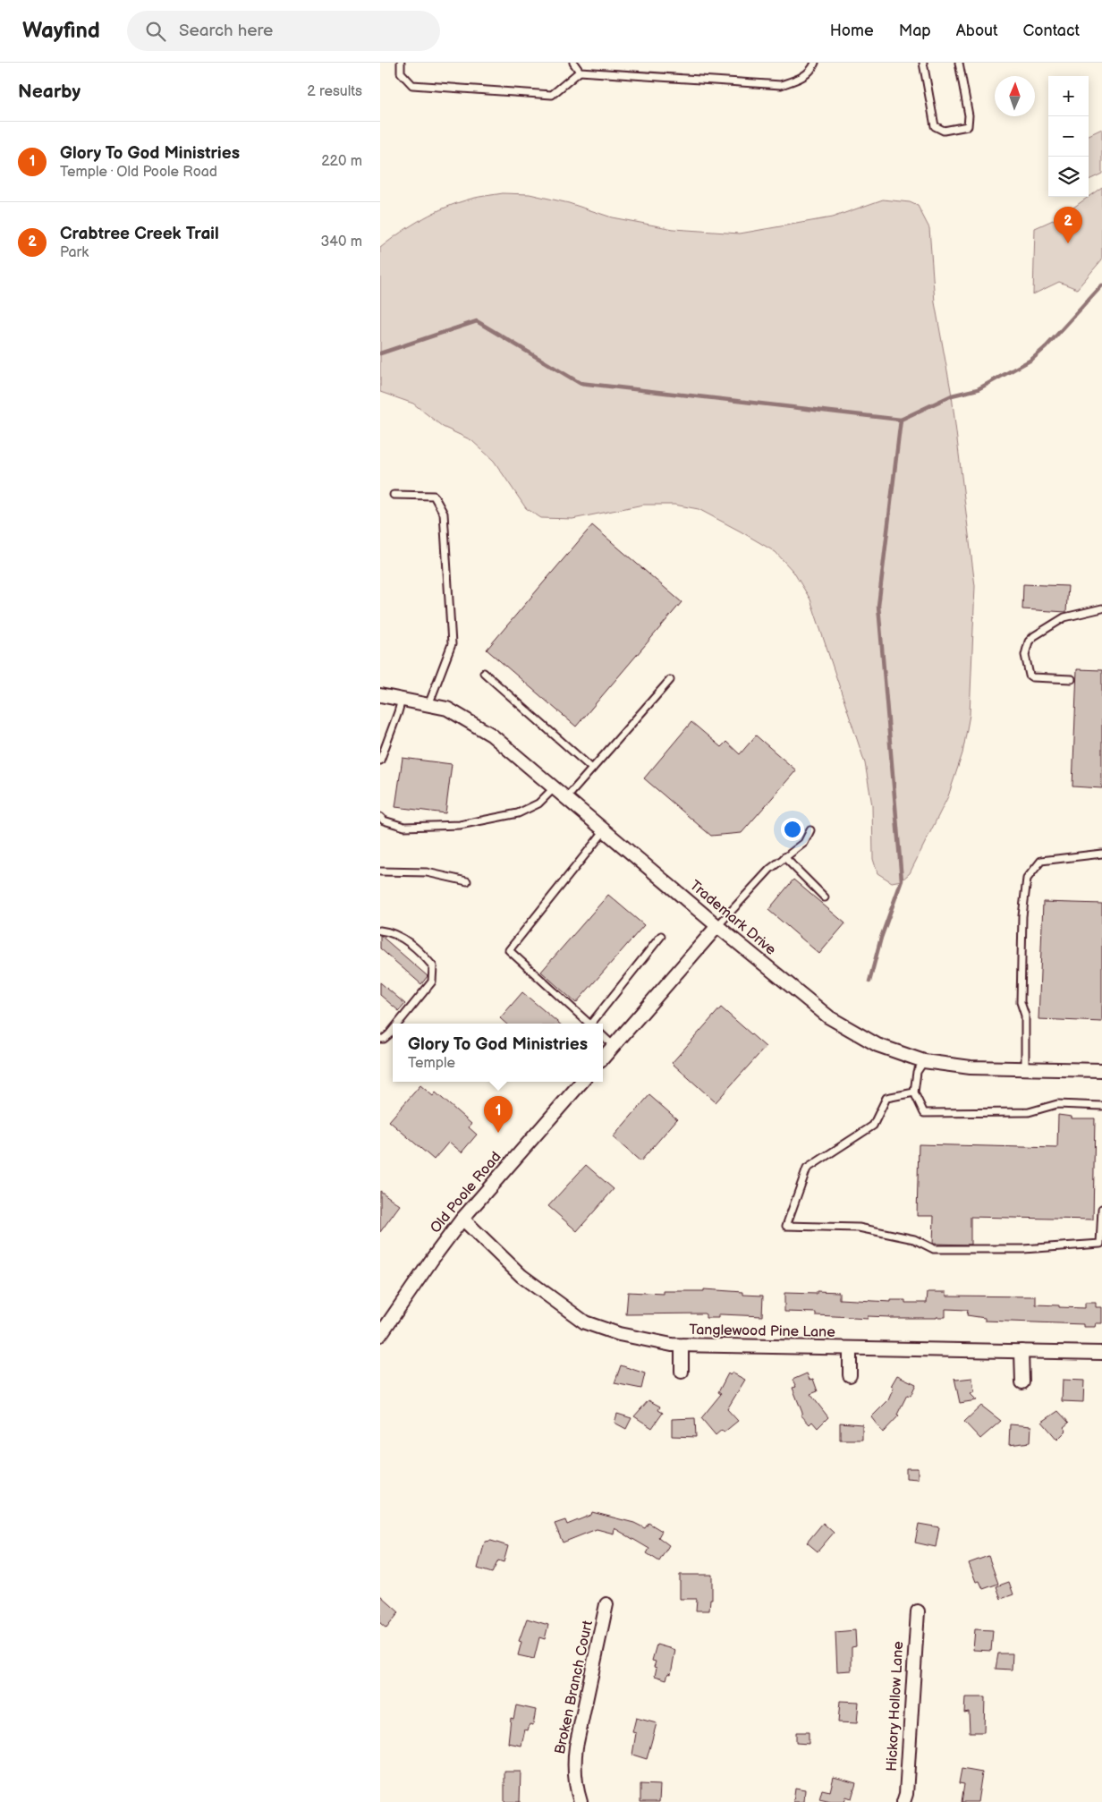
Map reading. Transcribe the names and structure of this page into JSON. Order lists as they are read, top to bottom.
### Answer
{
  "streets": {
    "street": [
      "Trademark Drive",
      "Old Poole Road",
      "Tanglewood Pine Lane",
      "Broken Branch Court",
      "Hickory Hollow Lane"
    ]
  },
  "crossings": [
    ["Old Poole Road", "Tanglewood Pine Lane"]
  ],
  "north": "top",
  "page": {
    "header": "Wayfind",
    "search": "Search here",
    "nav": [
      "Home",
      "Map",
      "About",
      "Contact"
    ],
    "heading": ["Nearby", "2 results"],
    "map_buttons": ["+", "−"],
    "list": [
      {
        "mark": "1",
        "name": "Glory To God Ministries",
        "note": "Temple · Old Poole Road",
        "value": "220 m"
      },
      {
        "mark": "2",
        "name": "Crabtree Creek Trail",
        "note": "Park",
        "value": "340 m"
      }
    ],
    "pins": ["2", "1"],
    "popup": ["Glory To God Ministries", "Temple"]
  }
}
